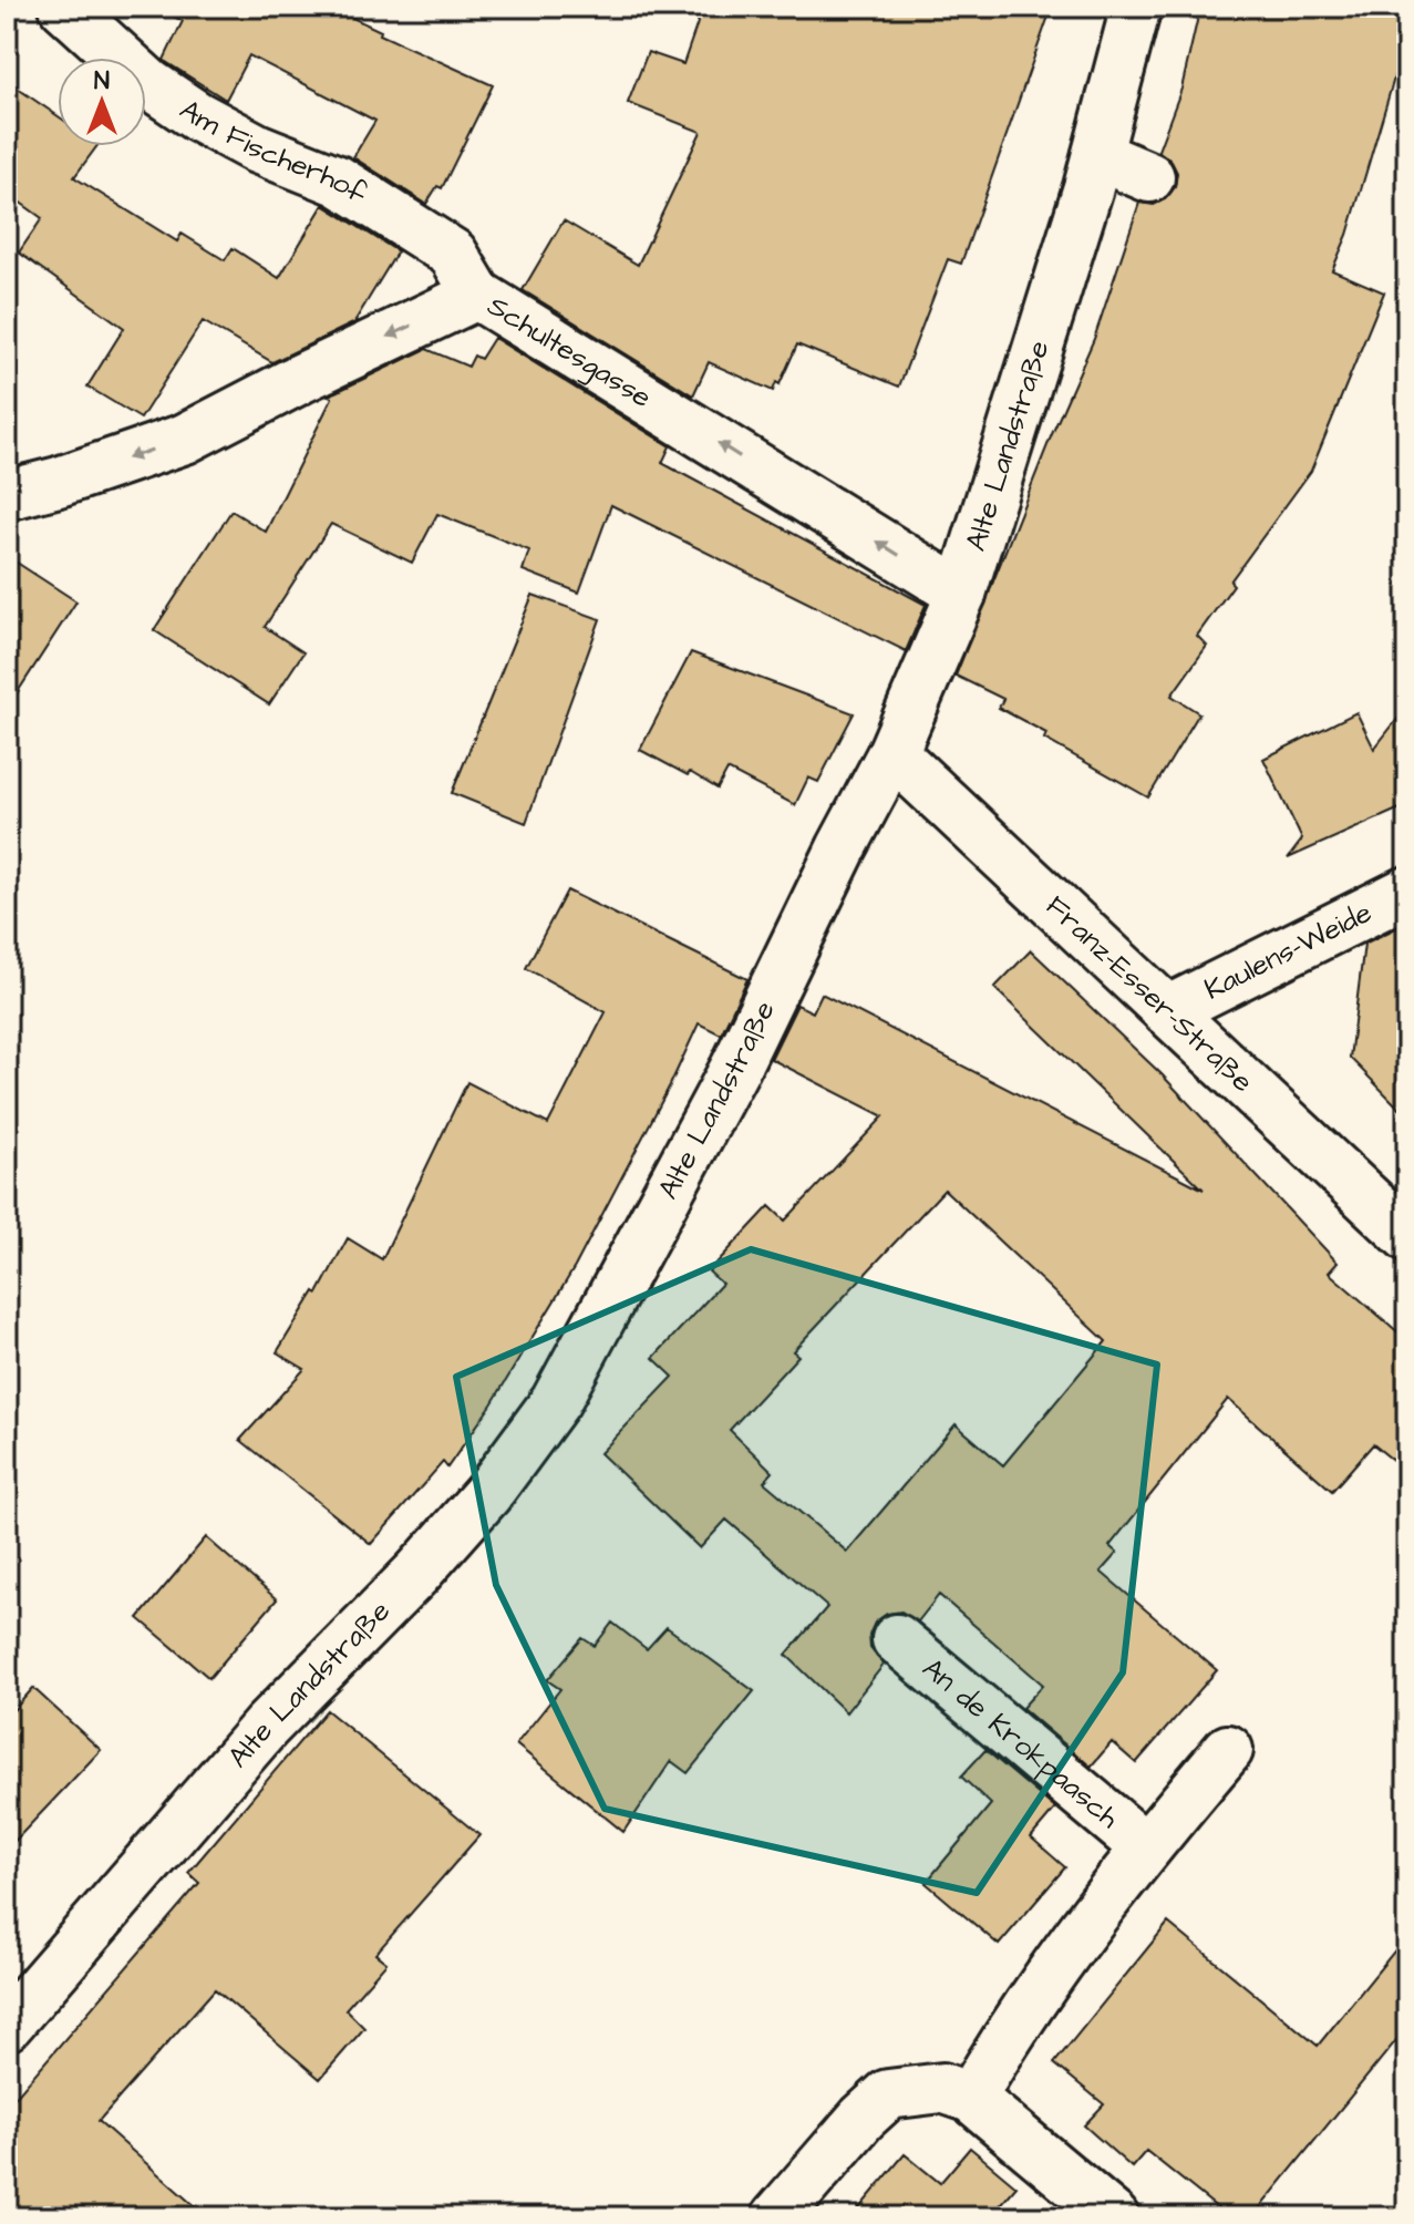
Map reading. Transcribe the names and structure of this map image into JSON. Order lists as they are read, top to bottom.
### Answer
{
  "streets": {
    "street": [
      "Am Fischerhof",
      "Schultesgasse",
      "Alte Landstraße",
      "Kaulens-Weide",
      "Franz-Esser-Straße",
      "An de Krokpaasch"
    ]
  },
  "crossings": [
    ["Am Fischerhof", "Schultesgasse"],
    ["Schultesgasse", "Alte Landstraße"],
    ["Alte Landstraße", "Franz-Esser-Straße"],
    ["Kaulens-Weide", "Franz-Esser-Straße"]
  ],
  "one_way": ["Schultesgasse"],
  "north": "top"
}
